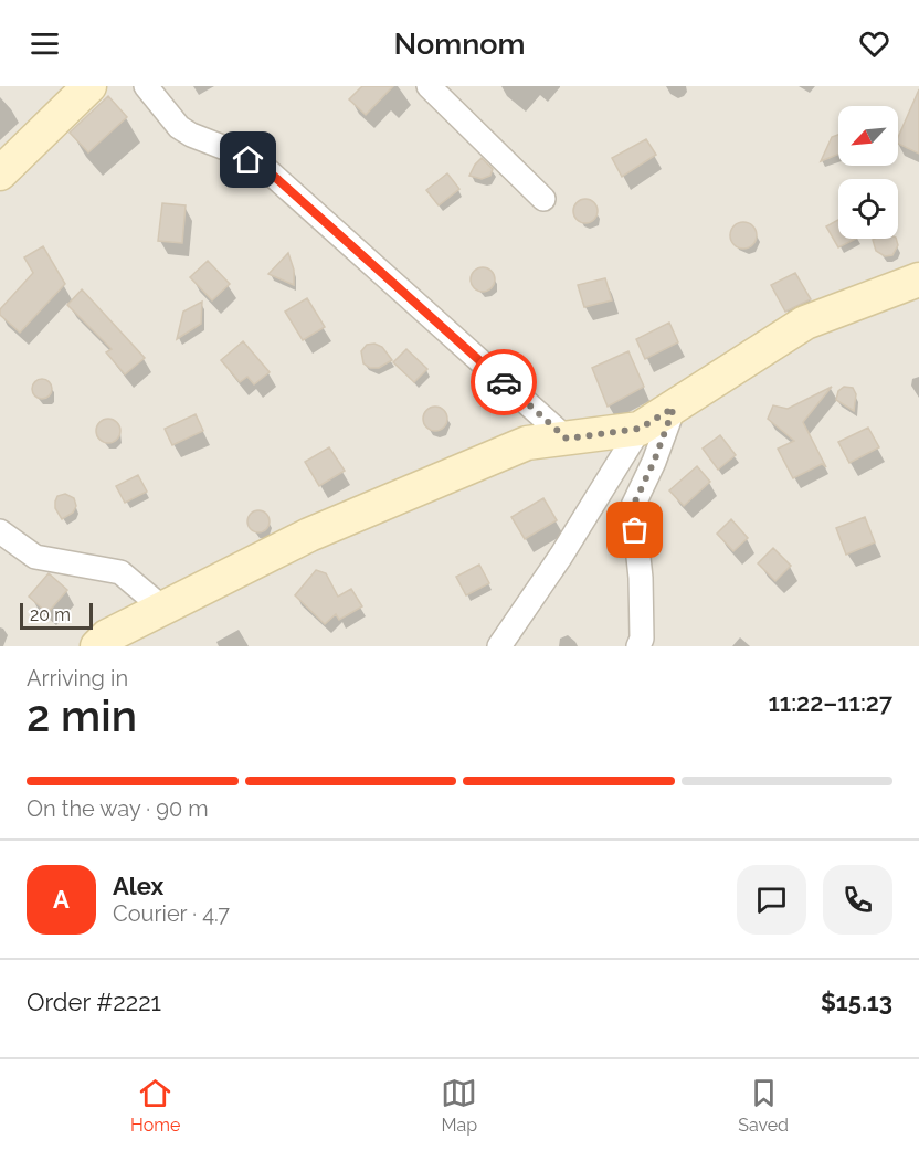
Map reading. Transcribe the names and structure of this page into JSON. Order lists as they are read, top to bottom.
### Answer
{
  "scale_bar": "20 m",
  "north": "bottom left",
  "page": {
    "header": "Nomnom",
    "scale": "20 m",
    "heading": ["2 min", "Arriving in", "11:22–11:27"],
    "panel": [
      "Alex",
      "Courier · 4.7",
      "Order #2221",
      "$15.13"
    ],
    "bar": "On the way · 90 m",
    "round": "A",
    "tabs": ["Home", "Map", "Saved"]
  }
}
